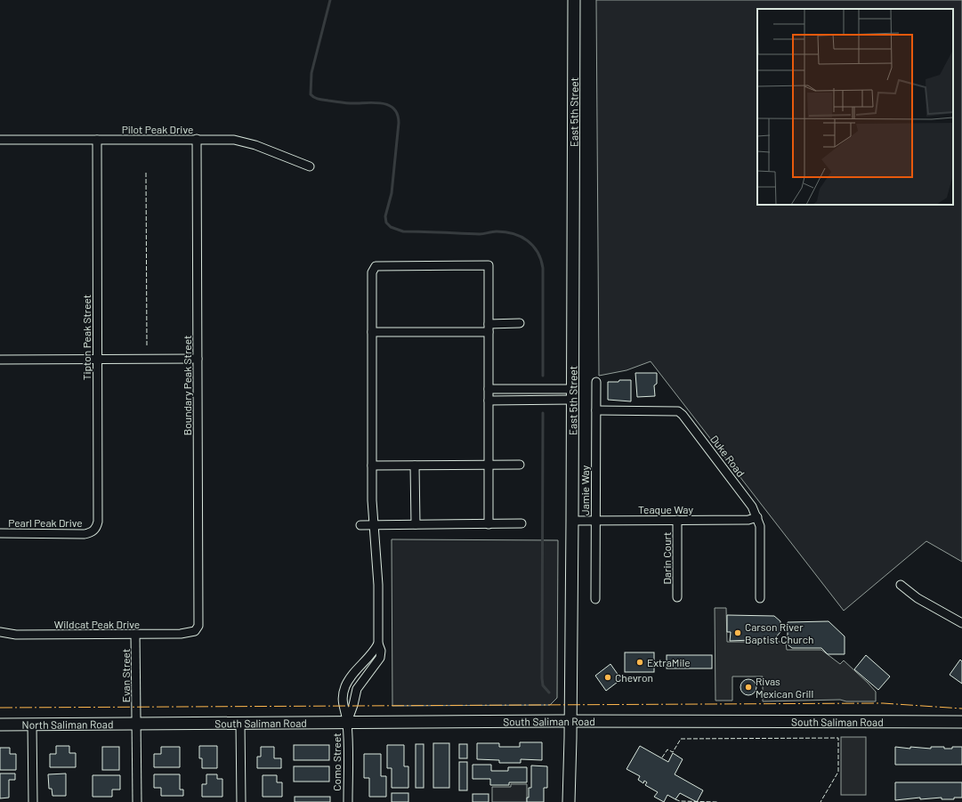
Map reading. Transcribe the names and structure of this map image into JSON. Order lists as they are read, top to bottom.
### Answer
{
  "streets": {
    "main road": ["East 5th Street", "South Saliman Road", "North Saliman Road"],
    "street": [
      "Pilot Peak Drive",
      "Tipton Peak Street",
      "Boundary Peak Street",
      "Duke Road",
      "Jamie Way",
      "Teaque Way",
      "Pearl Peak Drive",
      "Darin Court",
      "Wildcat Peak Drive",
      "Evan Street",
      "Como Street"
    ]
  },
  "crossings": [
    ["East 5th Street", "Teaque Way"],
    ["East 5th Street", "South Saliman Road"],
    ["Pilot Peak Drive", "Tipton Peak Street"],
    ["Pilot Peak Drive", "Boundary Peak Street"],
    ["Tipton Peak Street", "Pearl Peak Drive"],
    ["Boundary Peak Street", "Wildcat Peak Drive"],
    ["Duke Road", "Jamie Way"],
    ["Duke Road", "Teaque Way"],
    ["Jamie Way", "Teaque Way"],
    ["Teaque Way", "Darin Court"],
    ["Wildcat Peak Drive", "Evan Street"],
    ["Evan Street", "South Saliman Road"],
    ["Evan Street", "North Saliman Road"],
    ["South Saliman Road", "North Saliman Road"],
    ["South Saliman Road", "Como Street"]
  ],
  "places": [
    "Carson River Baptist Church",
    "ExtraMile",
    "Chevron",
    "Rivas Mexican Grill"
  ]
}
